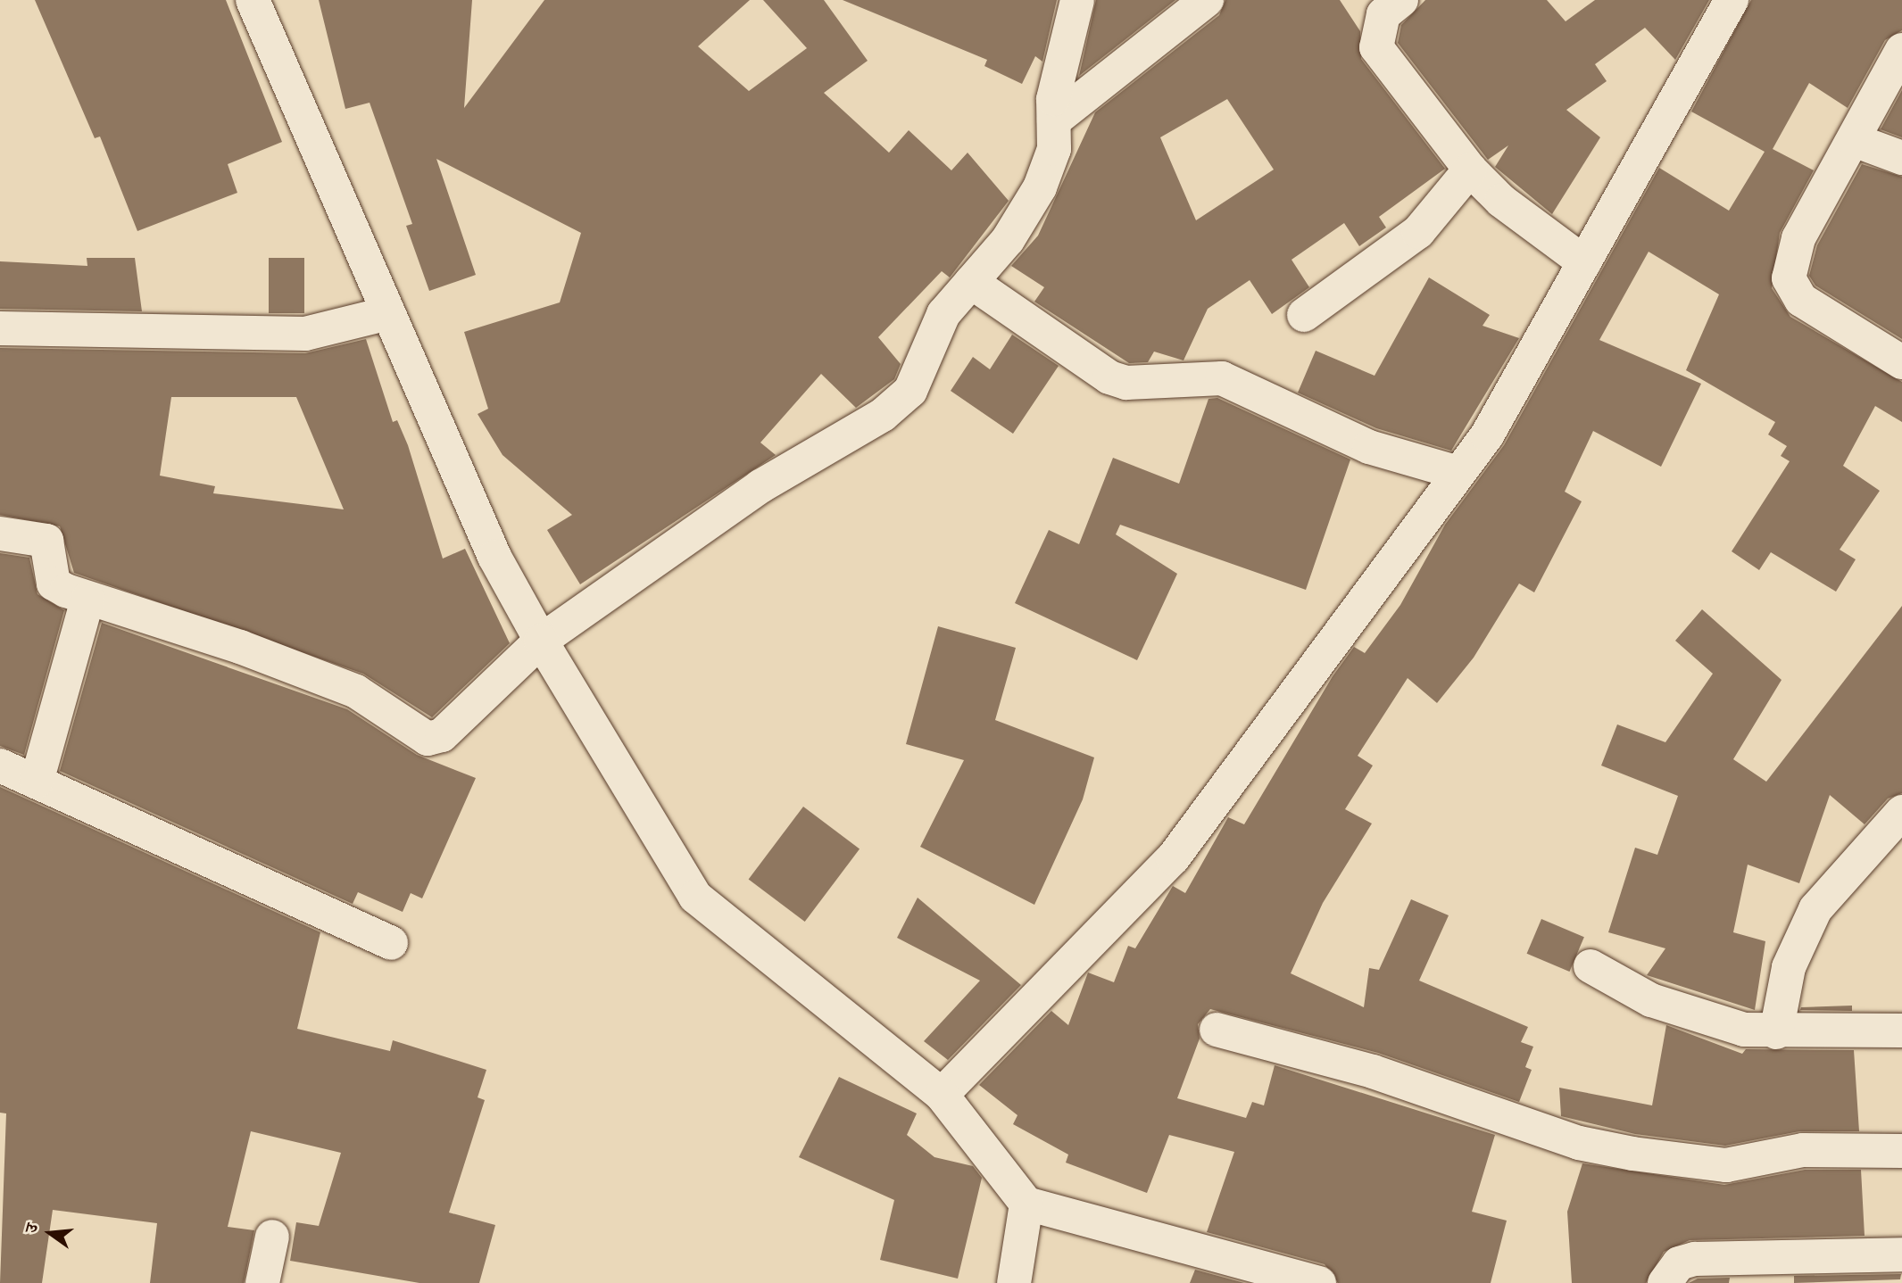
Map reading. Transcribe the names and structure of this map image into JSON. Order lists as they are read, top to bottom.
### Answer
{
  "north": "left"
}
